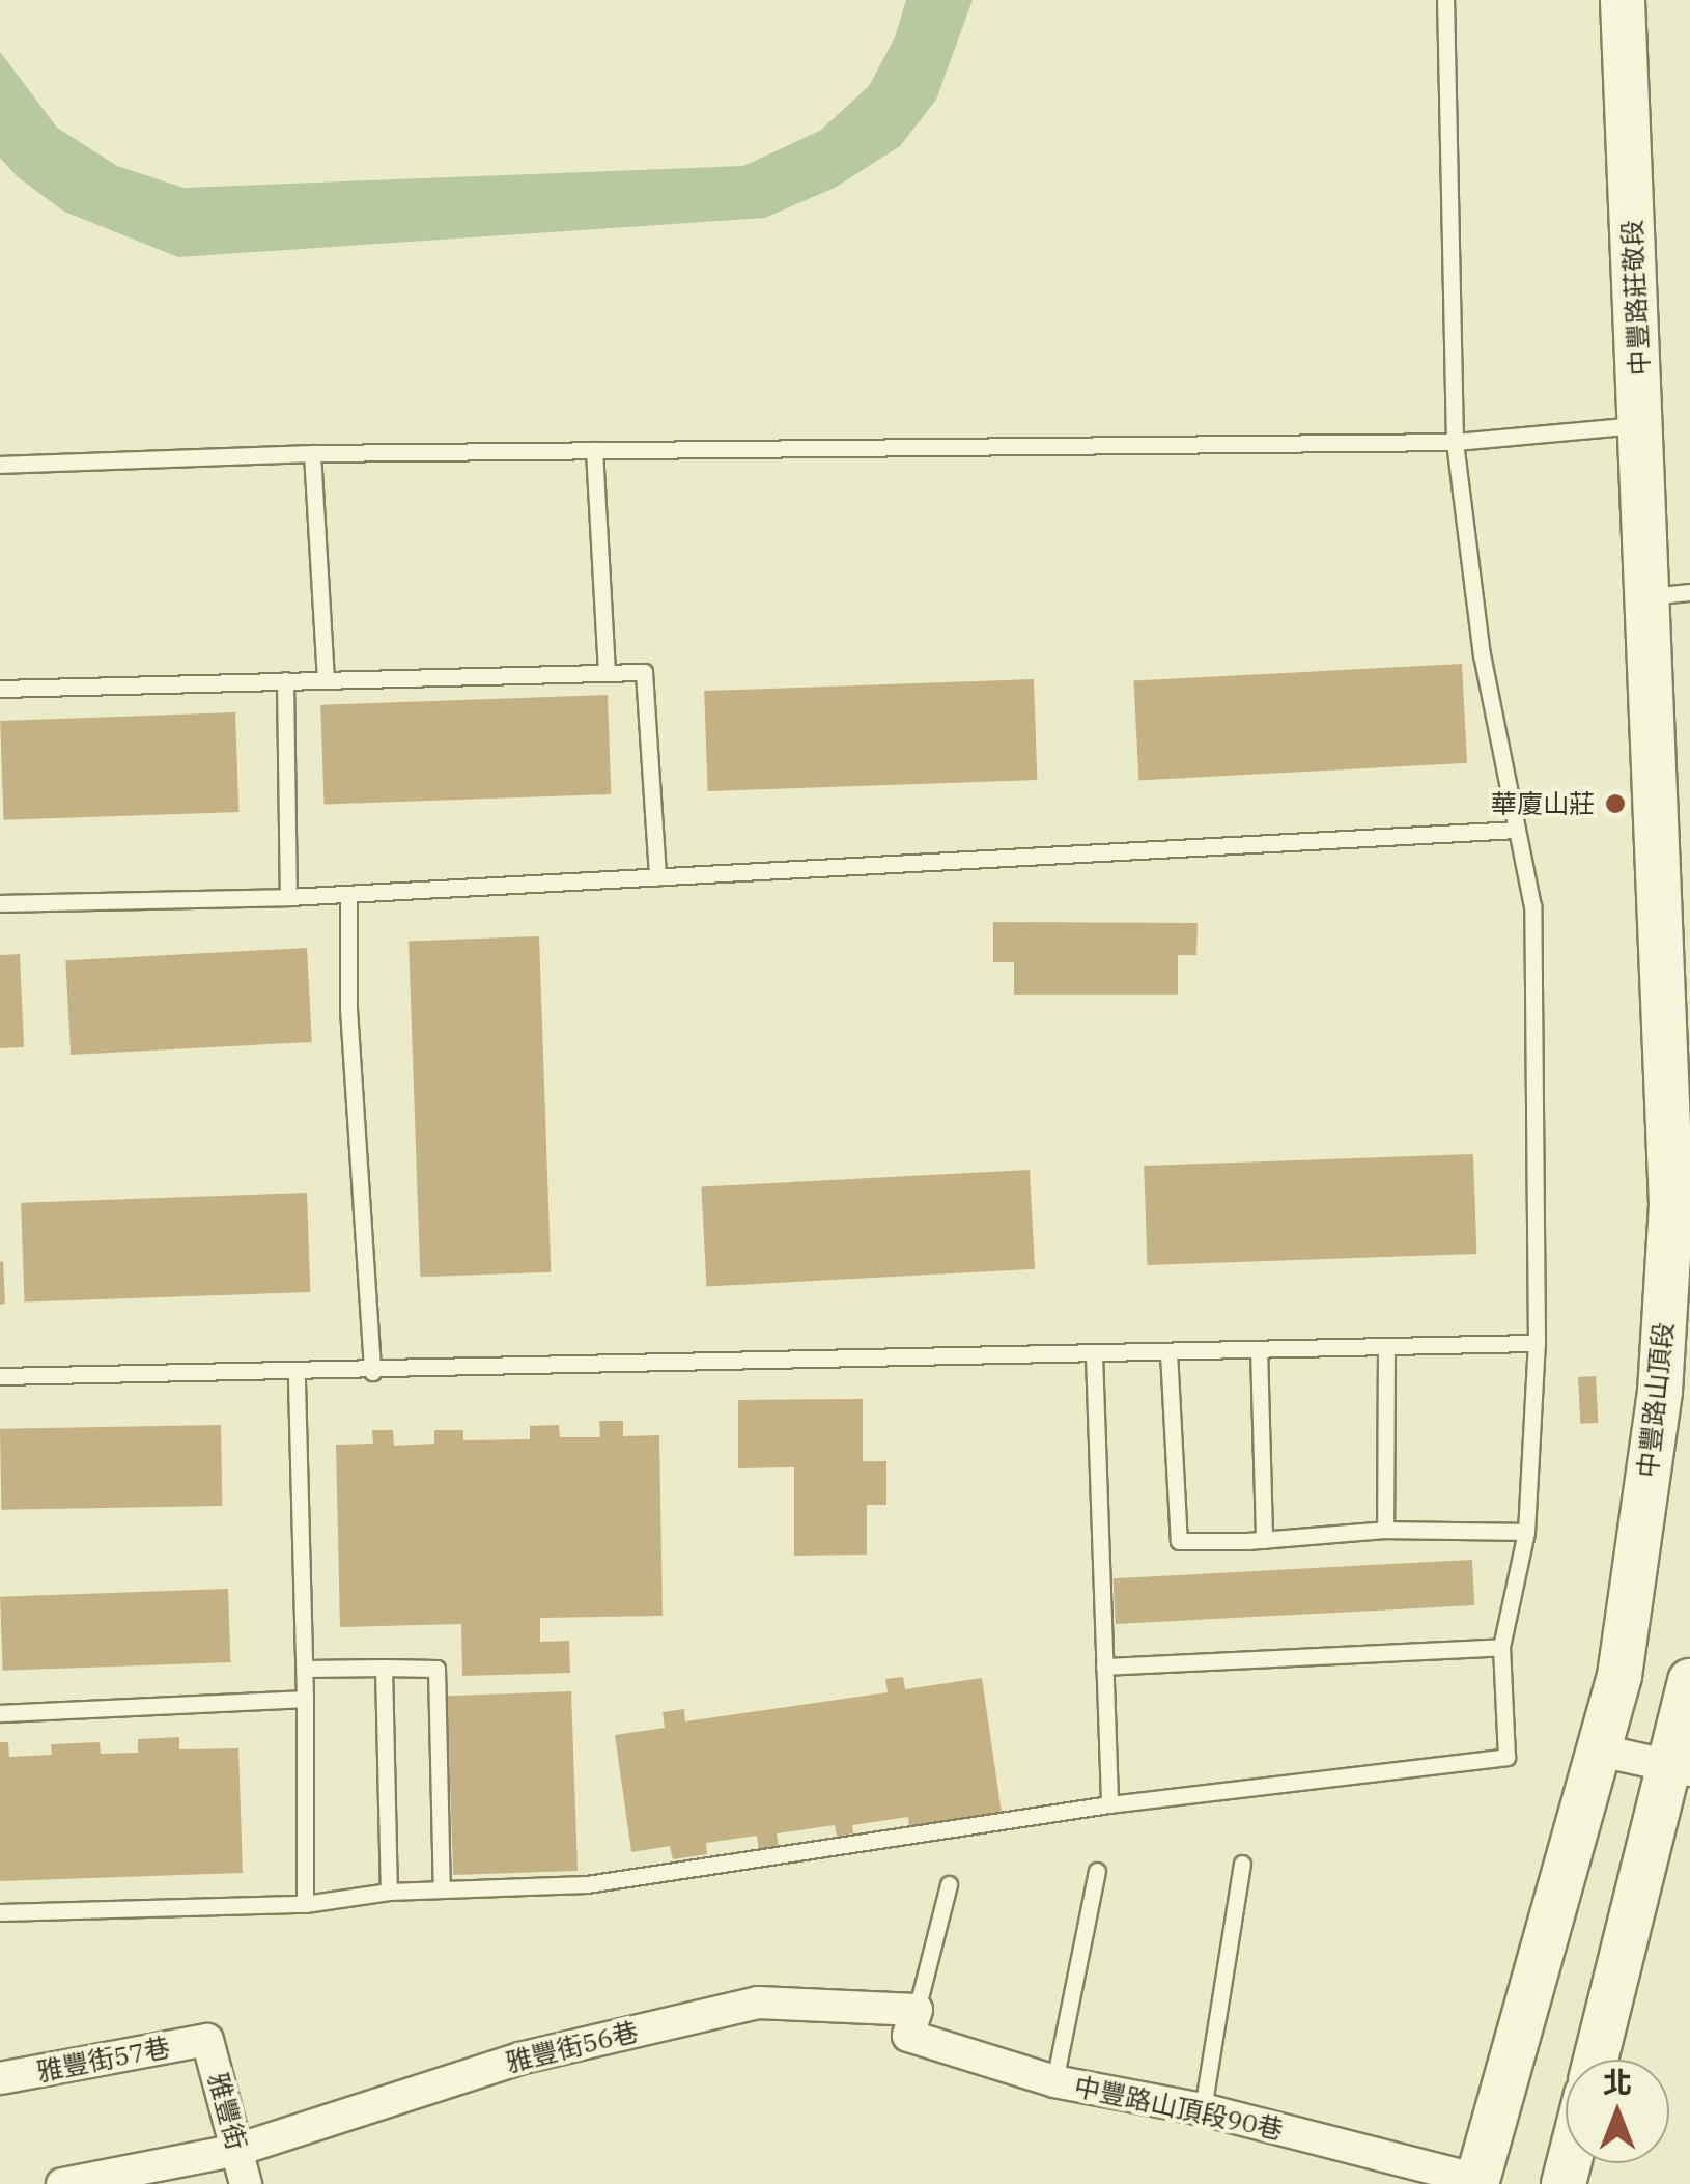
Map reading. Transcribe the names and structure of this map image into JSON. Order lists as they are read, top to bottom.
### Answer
{
  "streets": {
    "main road": ["中豐路莊敬段", "中豐路山頂段"],
    "street": [
      "雅豐街56巷",
      "雅豐街57巷",
      "中豐路山頂段90巷",
      "雅豐街"
    ]
  },
  "crossings": [
    ["中豐路莊敬段", "中豐路山頂段"],
    ["中豐路山頂段", "中豐路山頂段90巷"],
    ["雅豐街56巷", "中豐路山頂段90巷"],
    ["雅豐街56巷", "雅豐街"],
    ["雅豐街57巷", "雅豐街"]
  ],
  "places": ["華廈山莊"],
  "north": "top"
}
